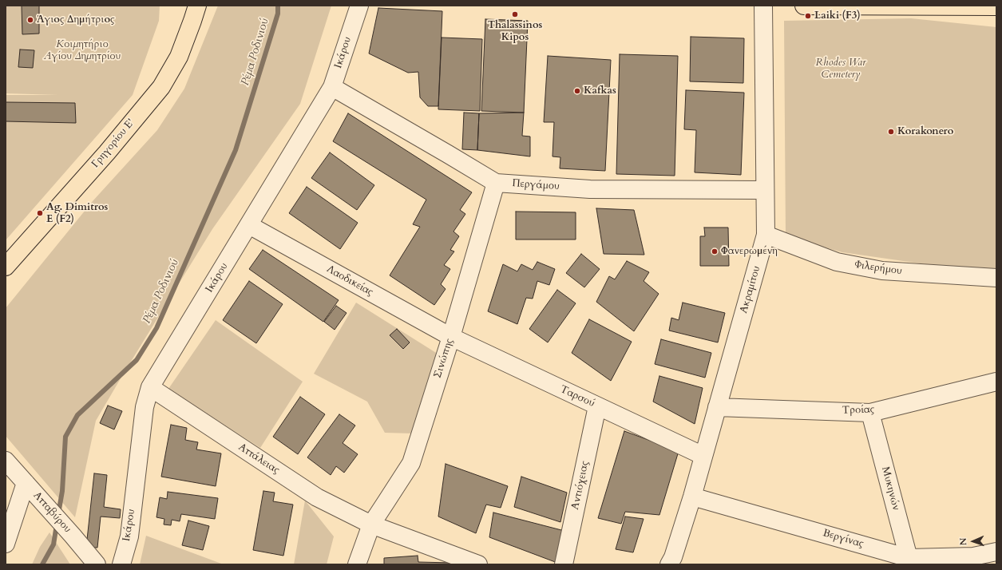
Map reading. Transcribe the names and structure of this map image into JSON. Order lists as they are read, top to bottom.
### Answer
{
  "streets": {
    "main road": ["Γρηγορίου Ε'"],
    "street": [
      "Ικάρου",
      "Περγάμου",
      "Φιλερήμου",
      "Λαοδικείας",
      "Ακραμίτου",
      "Σινώπης",
      "Ταρσού",
      "Τροίας",
      "Αττάλειας",
      "Αντιόχειας",
      "Μυκηνών",
      "Ατταβύρου",
      "Βεργίνας"
    ]
  },
  "crossings": [
    ["Ικάρου", "Περγάμου"],
    ["Ικάρου", "Λαοδικείας"],
    ["Ικάρου", "Αττάλειας"],
    ["Περγάμου", "Ακραμίτου"],
    ["Περγάμου", "Σινώπης"],
    ["Φιλερήμου", "Ακραμίτου"],
    ["Λαοδικείας", "Σινώπης"],
    ["Λαοδικείας", "Ταρσού"],
    ["Ακραμίτου", "Ταρσού"],
    ["Ακραμίτου", "Τροίας"],
    ["Ακραμίτου", "Βεργίνας"],
    ["Σινώπης", "Ταρσού"],
    ["Σινώπης", "Αττάλειας"],
    ["Ταρσού", "Αντιόχειας"],
    ["Τροίας", "Μυκηνών"],
    ["Μυκηνών", "Βεργίνας"]
  ],
  "water": ["Ρέμα Ροδινιού"],
  "parks": ["Κοιμητήριο Αγίου Δημητρίου", "Rhodes War Cemetery"],
  "places": [
    "Thalassinos Kipos",
    "Laiki (F3)",
    "Άγιος Δημήτριος",
    "Kafkas",
    "Korakonero",
    "Ag. Dimitros E (F2)",
    "Φανερωμένη"
  ],
  "north": "left"
}
